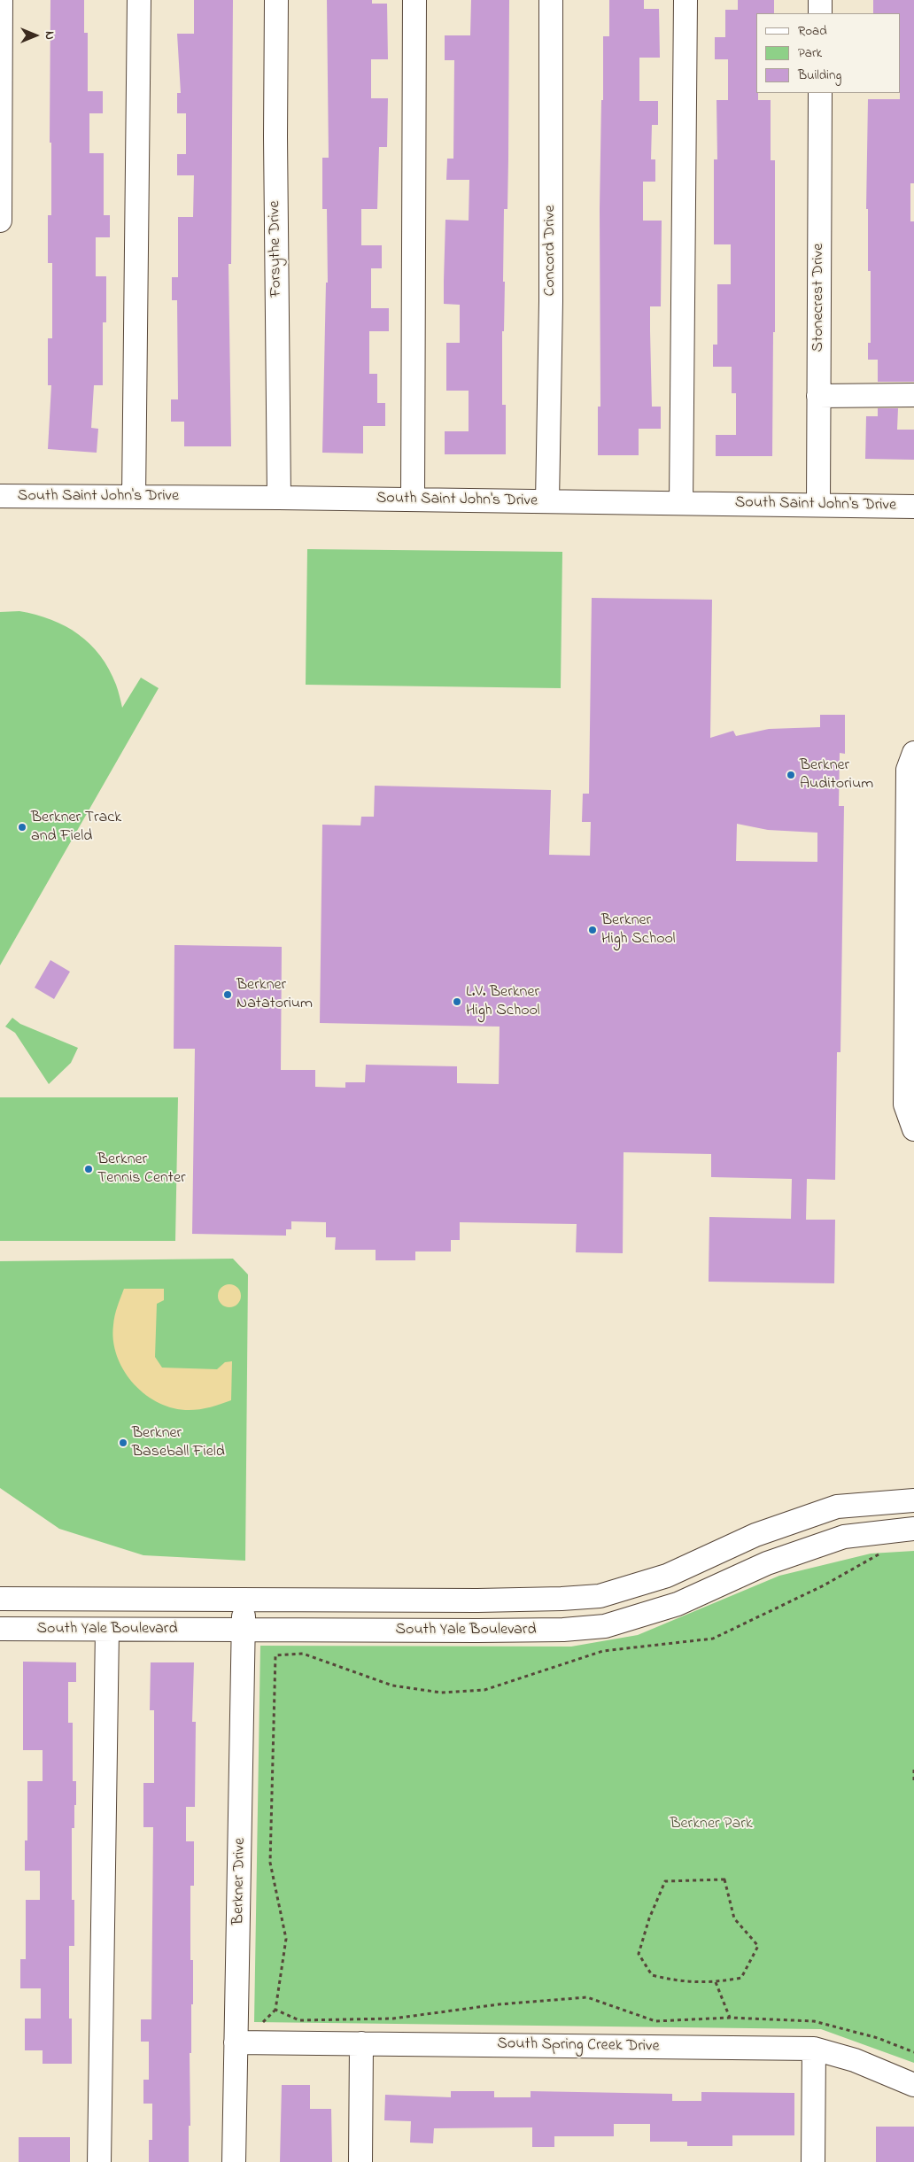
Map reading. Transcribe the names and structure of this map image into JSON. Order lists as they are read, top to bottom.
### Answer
{
  "streets": {
    "street": [
      "Forsythe Drive",
      "Concord Drive",
      "Stonecrest Drive",
      "South Saint John's Drive",
      "South Yale Boulevard",
      "Berkner Drive",
      "South Spring Creek Drive"
    ]
  },
  "crossings": [
    ["Forsythe Drive", "South Saint John's Drive"],
    ["Concord Drive", "South Saint John's Drive"],
    ["Stonecrest Drive", "South Saint John's Drive"],
    ["South Yale Boulevard", "Berkner Drive"],
    ["Berkner Drive", "South Spring Creek Drive"]
  ],
  "parks": ["Berkner Park"],
  "places": [
    "Berkner Auditorium",
    "Berkner Track and Field",
    "Berkner High School",
    "Berkner Natatorium",
    "L.V. Berkner High School",
    "Berkner Tennis Center",
    "Berkner Baseball Field"
  ],
  "legend": ["Road", "Park", "Building"],
  "north": "right"
}
